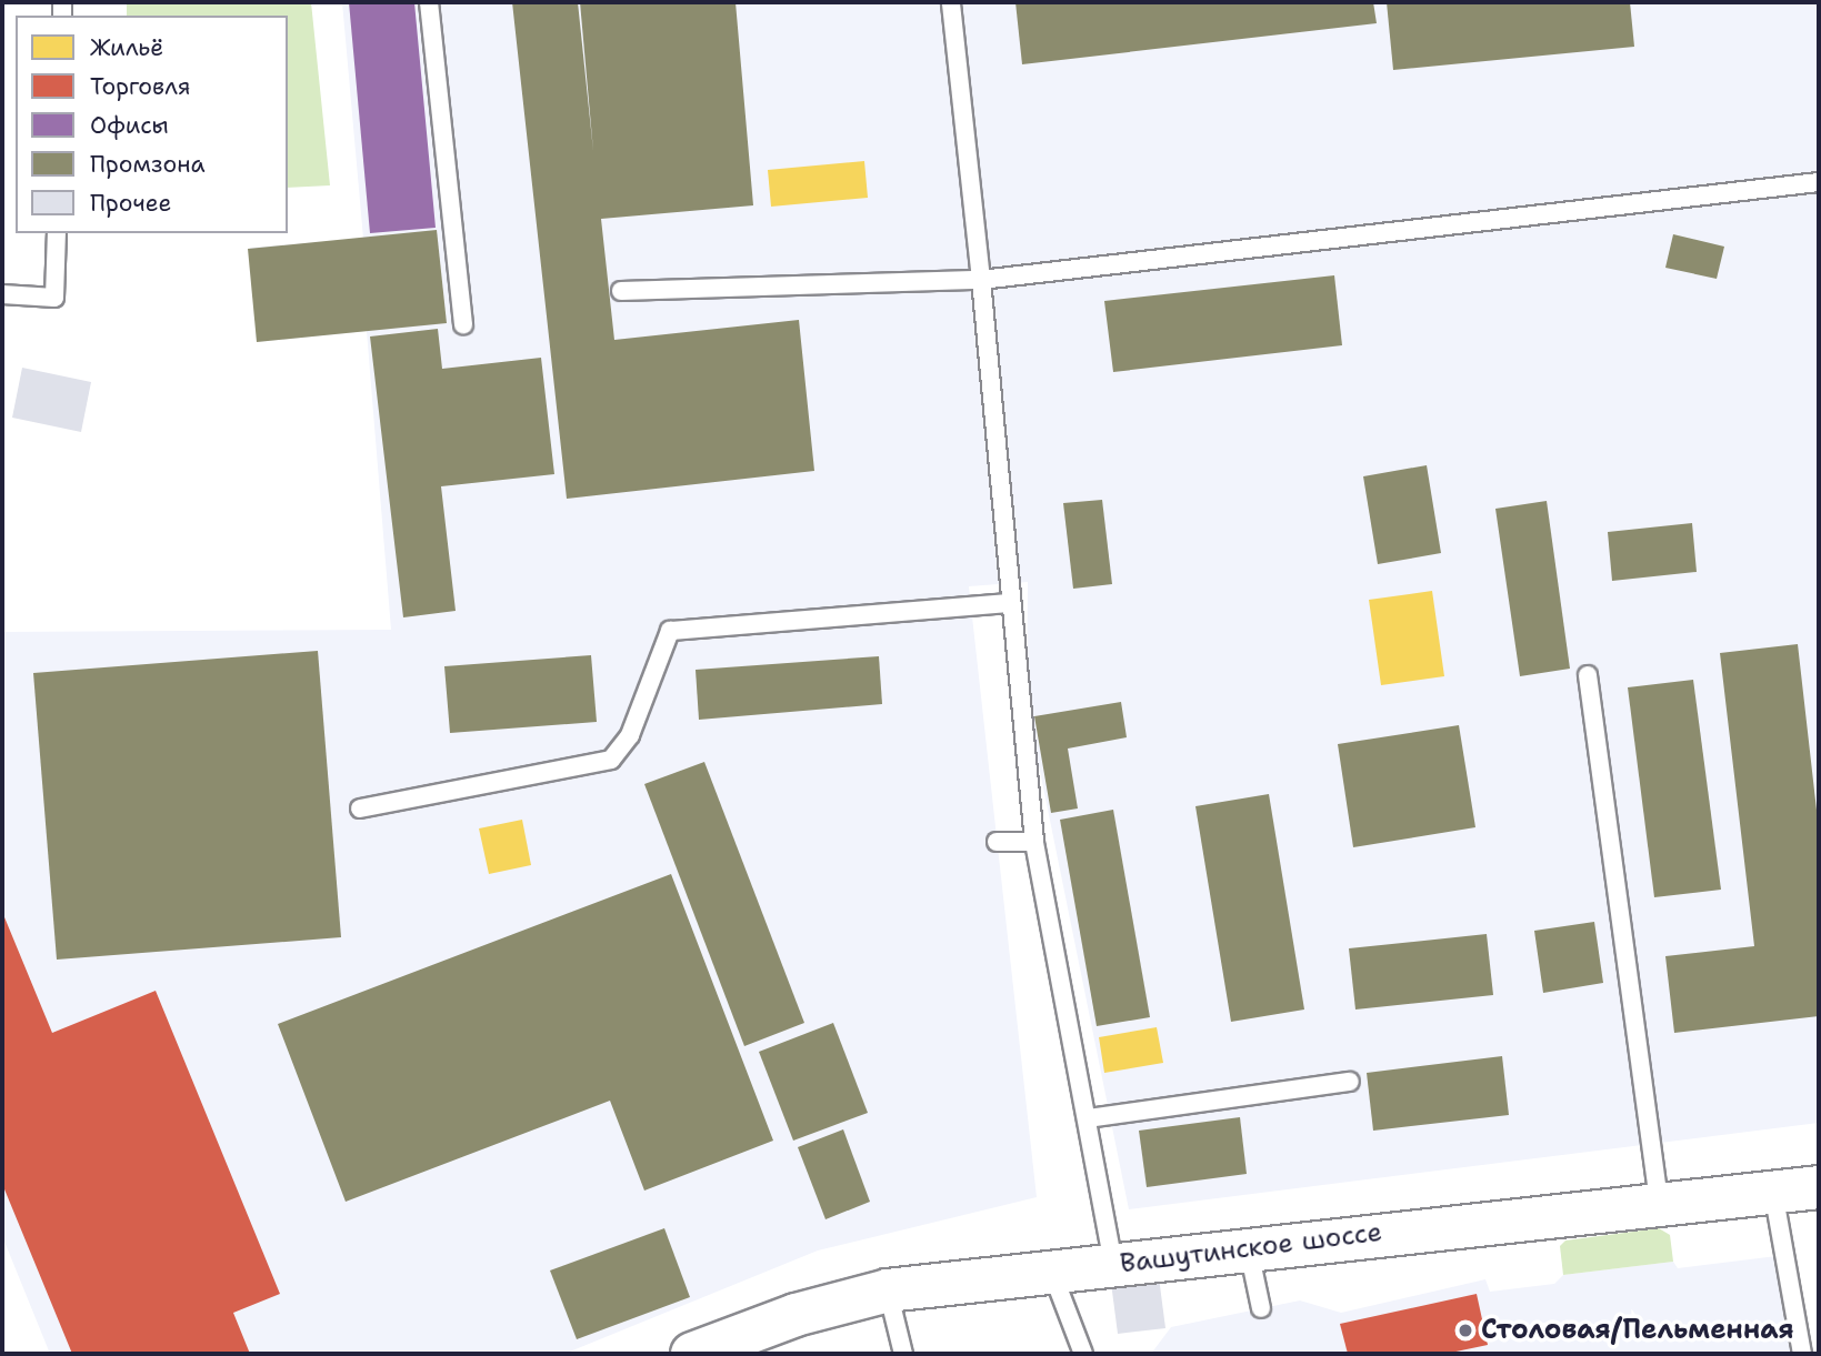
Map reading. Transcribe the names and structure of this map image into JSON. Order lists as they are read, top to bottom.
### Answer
{
  "streets": {
    "street": ["Вашутинское шоссе"]
  },
  "places": ["Столовая/Пельменная"],
  "legend": [
    "Жильё",
    "Торговля",
    "Офисы",
    "Промзона",
    "Прочее"
  ]
}
